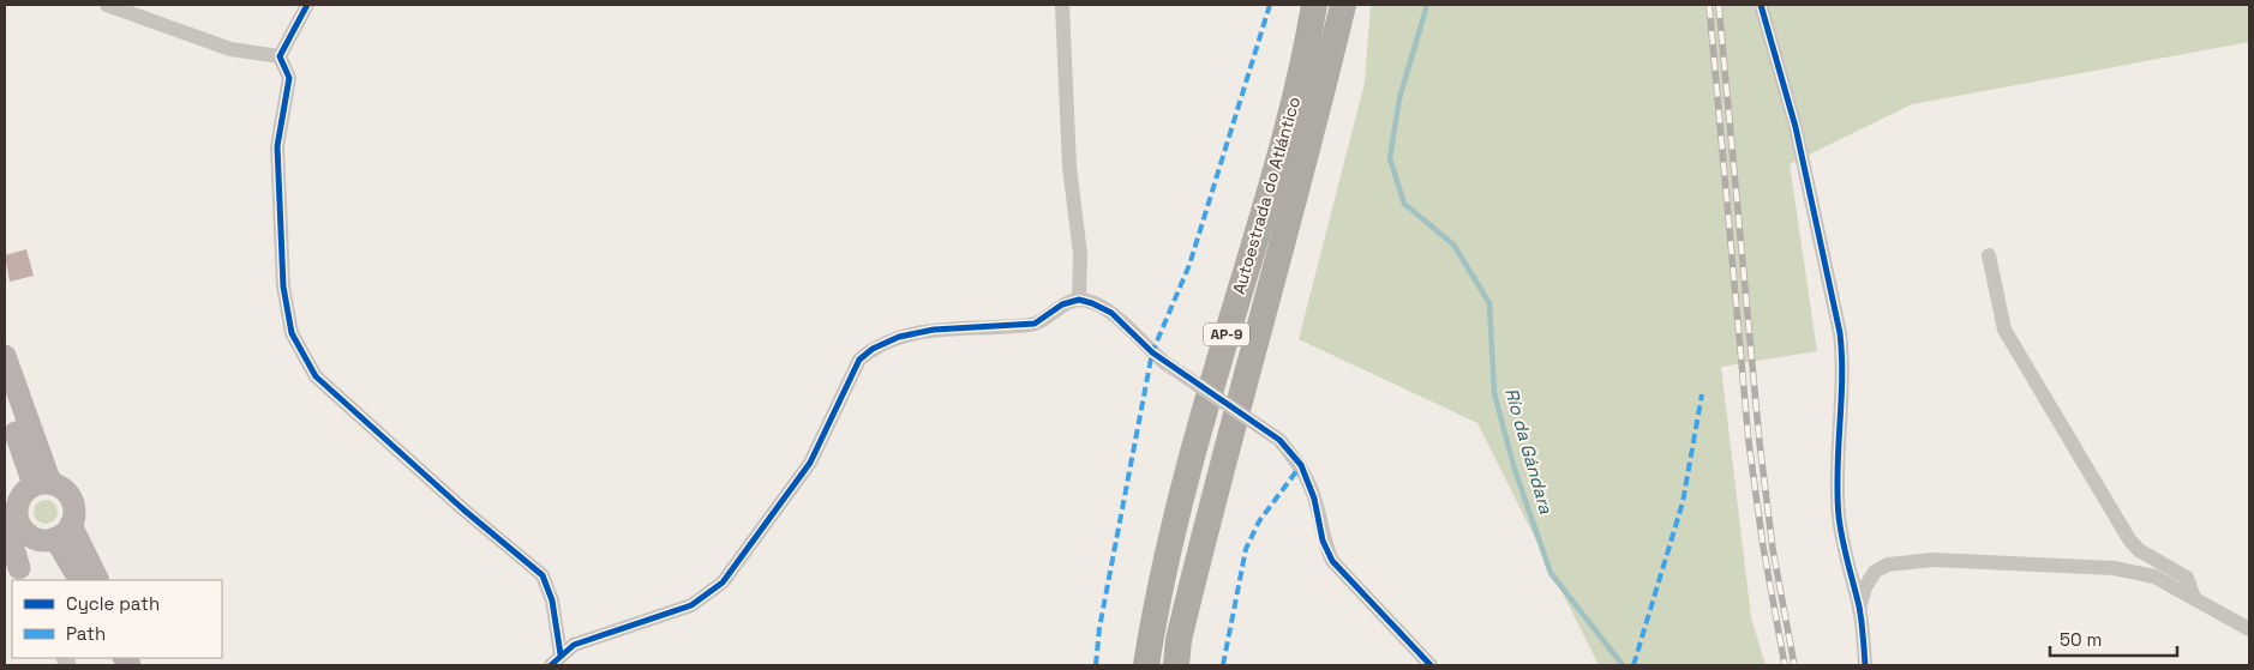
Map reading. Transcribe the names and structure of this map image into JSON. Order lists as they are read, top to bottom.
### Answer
{
  "streets": {
    "highway": ["Autoestrada do Atlántico", "AP-9"]
  },
  "water": ["Río da Gándara"],
  "legend": ["Cycle path", "Path"],
  "scale_bar": "50 m"
}
